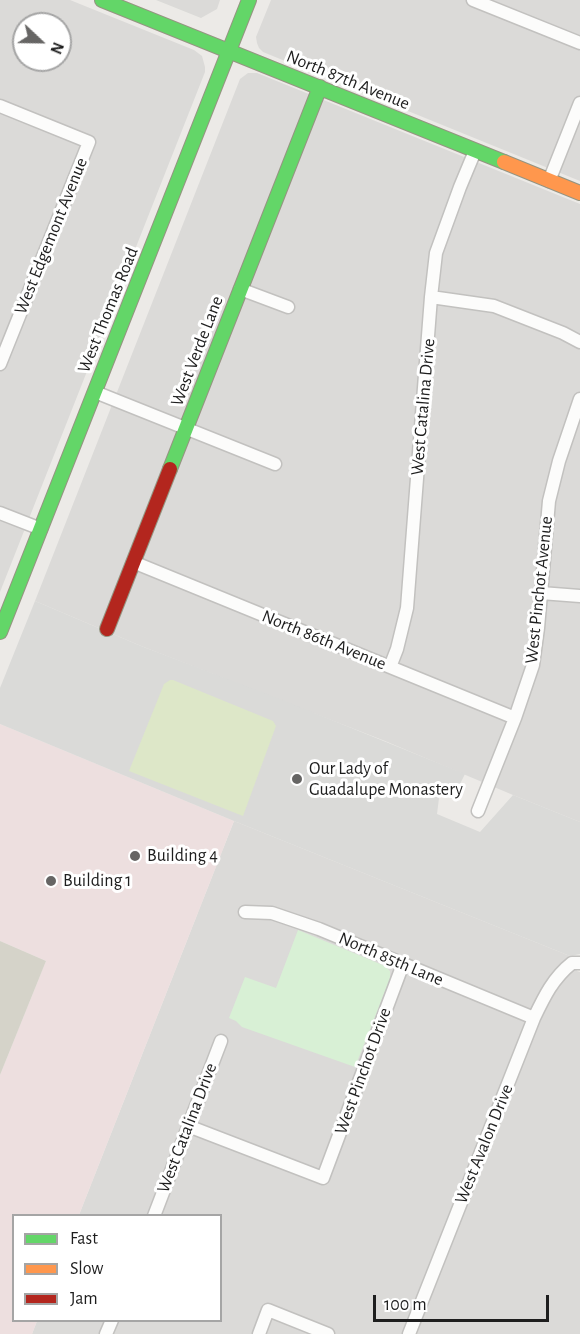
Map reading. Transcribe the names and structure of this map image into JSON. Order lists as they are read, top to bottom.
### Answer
{
  "streets": {
    "street": [
      "North 87th Avenue",
      "West Edgemont Avenue",
      "West Thomas Road",
      "West Verde Lane",
      "West Catalina Drive",
      "West Pinchot Avenue",
      "North 86th Avenue",
      "North 85th Lane",
      "West Pinchot Drive",
      "West Avalon Drive"
    ]
  },
  "crossings": [
    ["North 87th Avenue", "West Thomas Road"],
    ["North 87th Avenue", "West Verde Lane"],
    ["North 87th Avenue", "West Catalina Drive"],
    ["West Verde Lane", "North 86th Avenue"],
    ["West Catalina Drive", "North 86th Avenue"],
    ["West Catalina Drive", "West Pinchot Drive"],
    ["West Pinchot Avenue", "North 86th Avenue"],
    ["North 85th Lane", "West Pinchot Drive"],
    ["North 85th Lane", "West Avalon Drive"]
  ],
  "places": ["Our Lady of Guadalupe Monastery", "Building 4", "Building 1"],
  "legend": ["Fast", "Slow", "Jam"],
  "scale_bar": "100 m",
  "north": "right"
}
